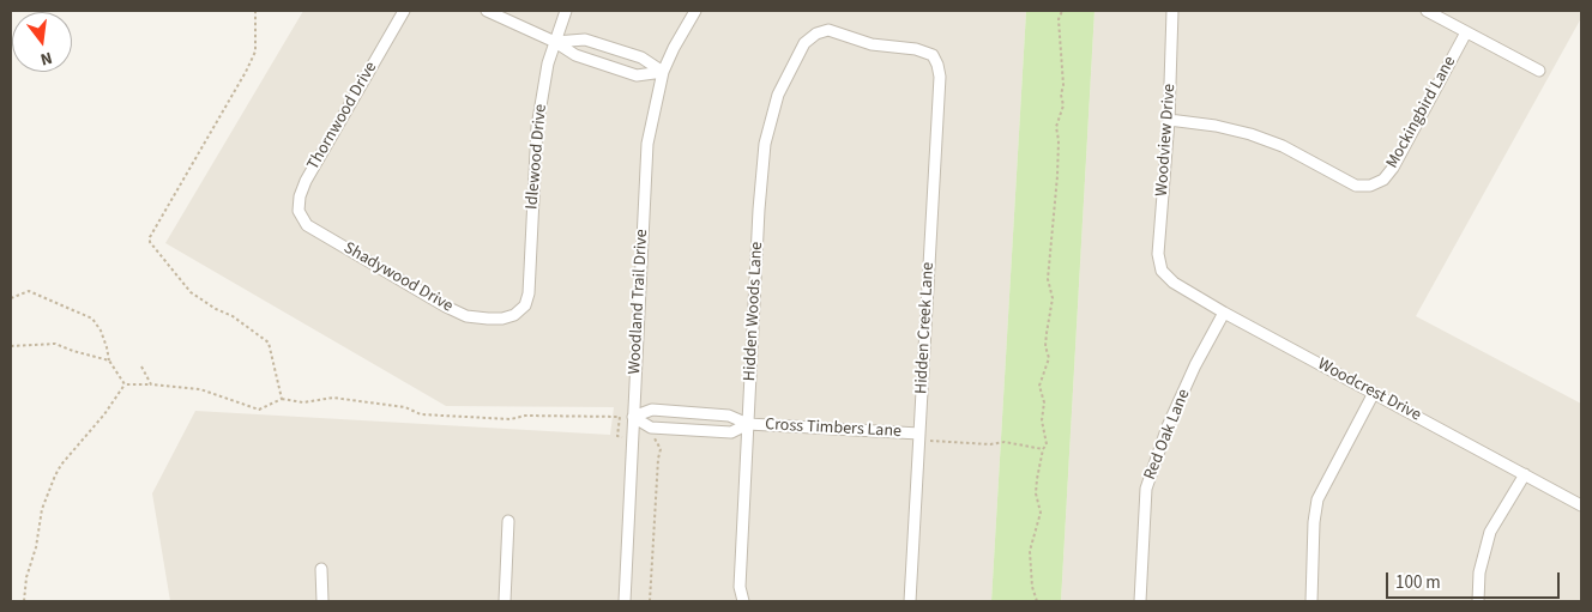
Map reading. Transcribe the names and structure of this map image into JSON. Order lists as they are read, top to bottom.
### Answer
{
  "streets": {
    "street": [
      "Mockingbird Lane",
      "Thornwood Drive",
      "Woodview Drive",
      "Idlewood Drive",
      "Shadywood Drive",
      "Woodland Trail Drive",
      "Hidden Woods Lane",
      "Hidden Creek Lane",
      "Woodcrest Drive",
      "Cross Timbers Lane",
      "Red Oak Lane"
    ]
  },
  "crossings": [
    ["Mockingbird Lane", "Woodview Drive"],
    ["Thornwood Drive", "Shadywood Drive"],
    ["Woodview Drive", "Woodcrest Drive"],
    ["Idlewood Drive", "Shadywood Drive"],
    ["Woodland Trail Drive", "Cross Timbers Lane"],
    ["Hidden Woods Lane", "Hidden Creek Lane"],
    ["Hidden Woods Lane", "Cross Timbers Lane"],
    ["Hidden Creek Lane", "Cross Timbers Lane"],
    ["Woodcrest Drive", "Red Oak Lane"]
  ],
  "scale_bar": "100 m",
  "north": "bottom"
}
